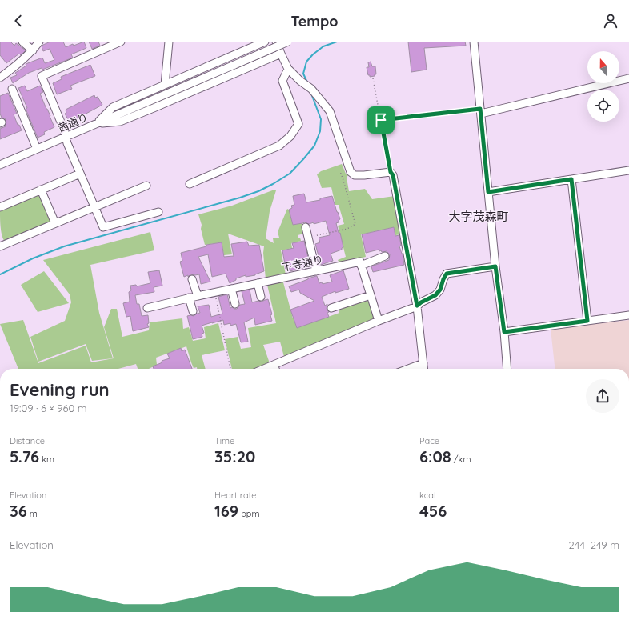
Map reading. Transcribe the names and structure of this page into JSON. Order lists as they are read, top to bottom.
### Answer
{
  "streets": {
    "street": ["茜通り", "下寺通り"]
  },
  "districts": ["大字茂森町"],
  "north": "top",
  "page": {
    "header": "Tempo",
    "heading": ["Evening run", "19:09 · 6 × 960 m"],
    "stats": [
      ["Distance", "5.76 km"],
      ["Time", "35:20"],
      ["Pace", "6:08 /km"],
      ["Elevation", "36 m"],
      ["Heart rate", "169 bpm"],
      ["kcal", "456"]
    ],
    "chart": ["Elevation", "244–249 m"]
  }
}
